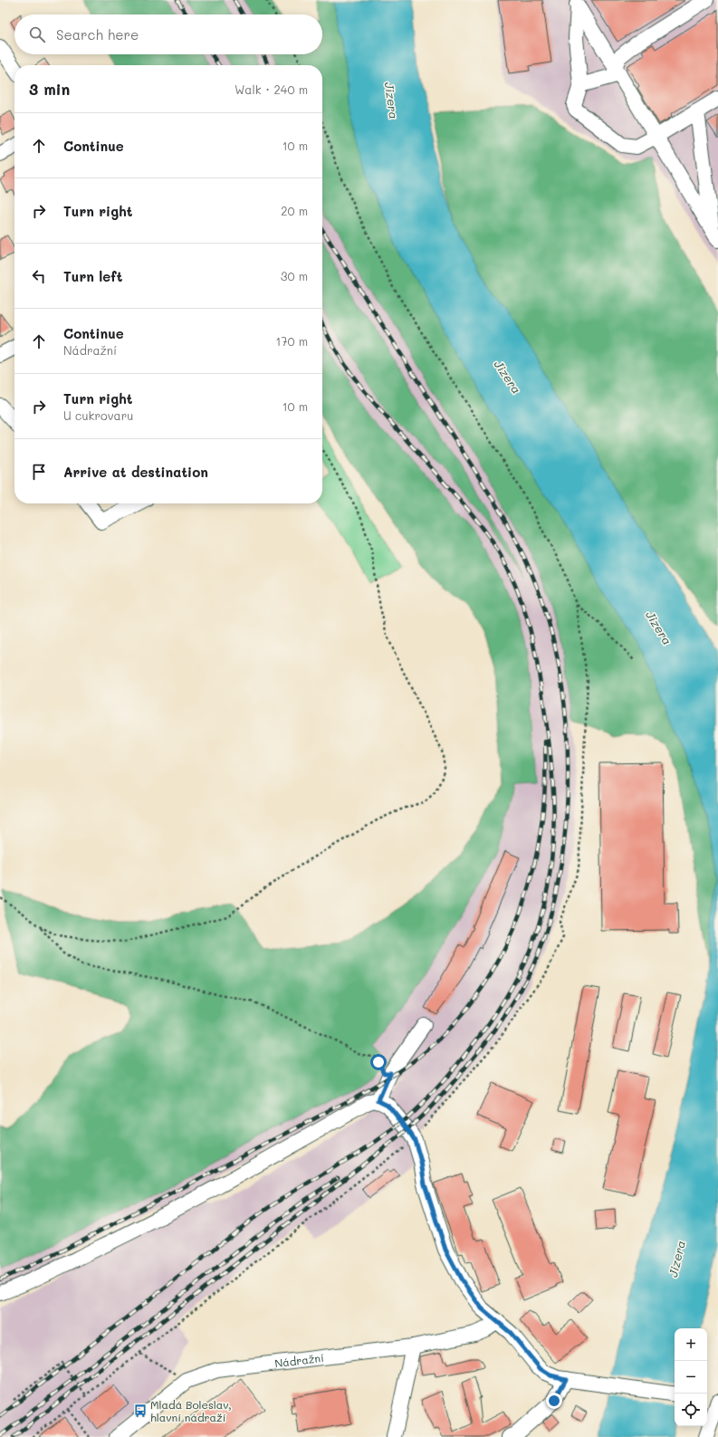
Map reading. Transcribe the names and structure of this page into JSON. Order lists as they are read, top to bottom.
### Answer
{
  "streets": {
    "street": ["Nádražní"]
  },
  "water": ["Jizera"],
  "places": {
    "bus stop": ["Mladá Boleslav, hlavní nádraží"]
  },
  "page": {
    "search": "Search here",
    "heading": ["3 min", "Walk · 240 m"],
    "list": [
      ["Continue", "10 m"],
      ["Turn right", "20 m"],
      ["Turn left", "30 m"],
      ["Continue", "Nádražní", "170 m"],
      ["Turn right", "U cukrovaru", "10 m"],
      "Arrive at destination"
    ],
    "map_buttons": ["+", "−"]
  }
}
